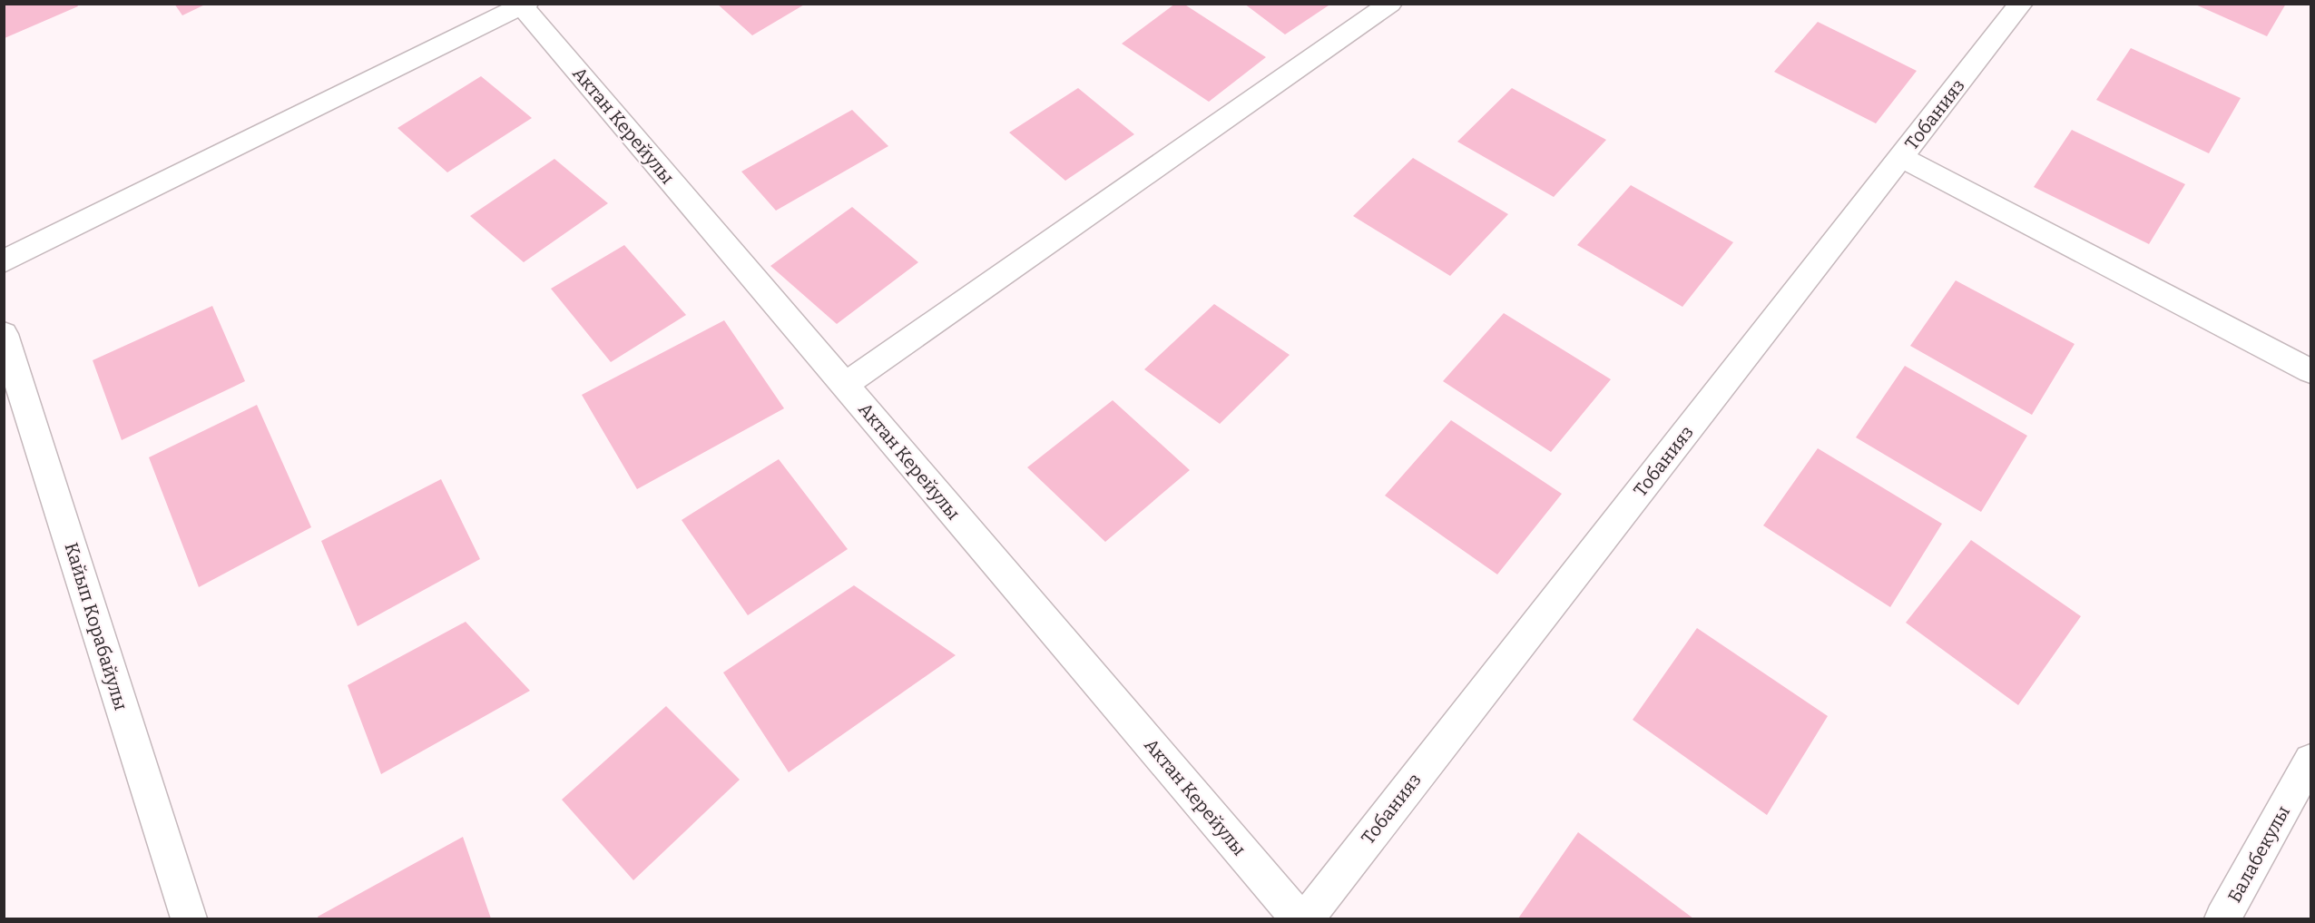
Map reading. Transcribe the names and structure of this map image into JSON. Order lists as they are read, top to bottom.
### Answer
{
  "streets": {
    "street": [
      "Тобанияз",
      "Актан Керейулы",
      "Кайып Корабайулы",
      "Балабекулы"
    ]
  }
}
